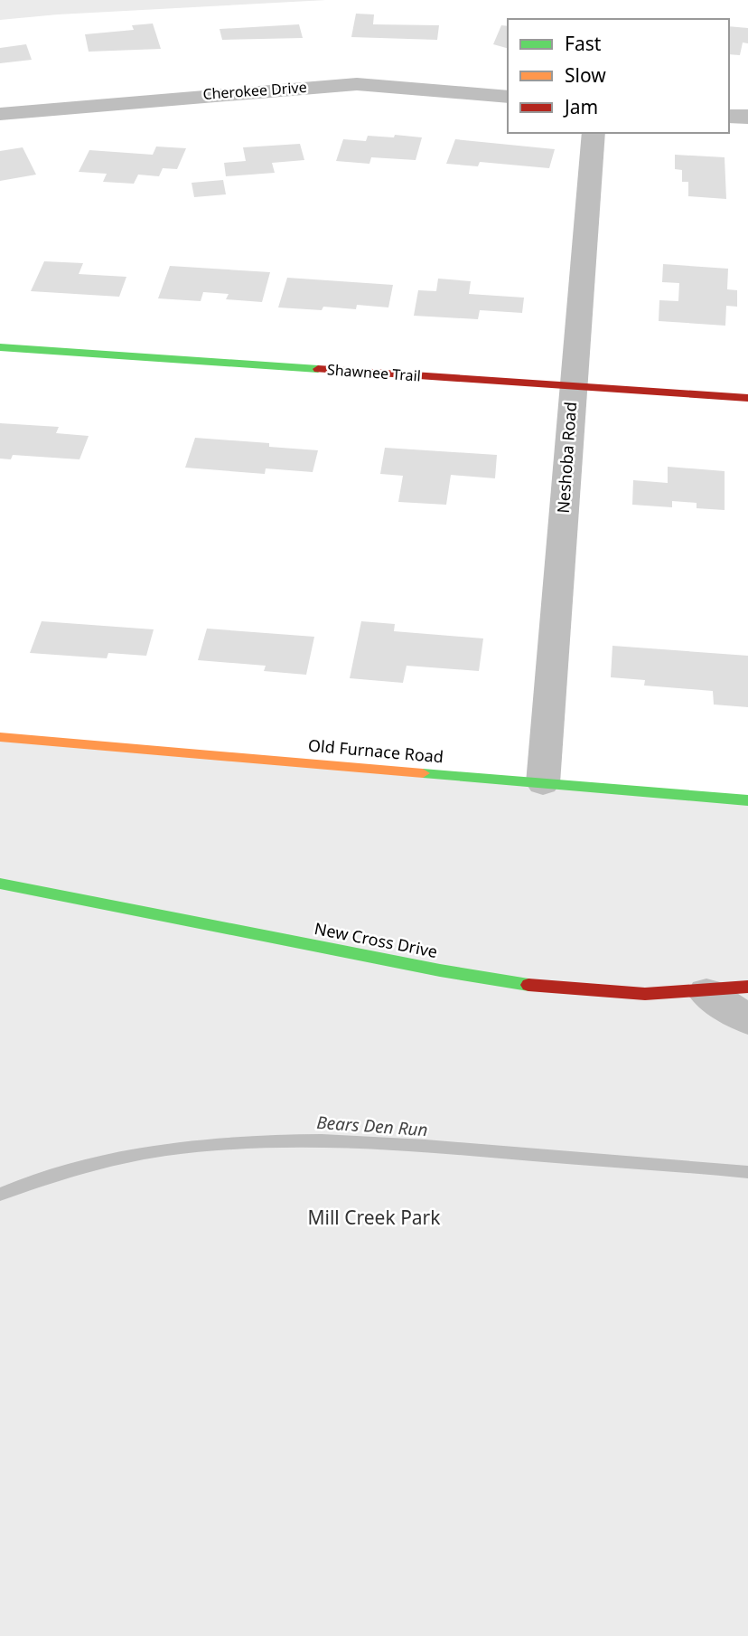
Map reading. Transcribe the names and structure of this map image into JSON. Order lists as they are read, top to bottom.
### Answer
{
  "streets": {
    "street": [
      "Cherokee Drive",
      "Shawnee Trail",
      "Neshoba Road",
      "Old Furnace Road",
      "New Cross Drive"
    ]
  },
  "crossings": [
    ["Shawnee Trail", "Neshoba Road"],
    ["Neshoba Road", "Old Furnace Road"]
  ],
  "water": ["Bears Den Run"],
  "parks": ["Mill Creek Park"],
  "legend": ["Fast", "Slow", "Jam"]
}
